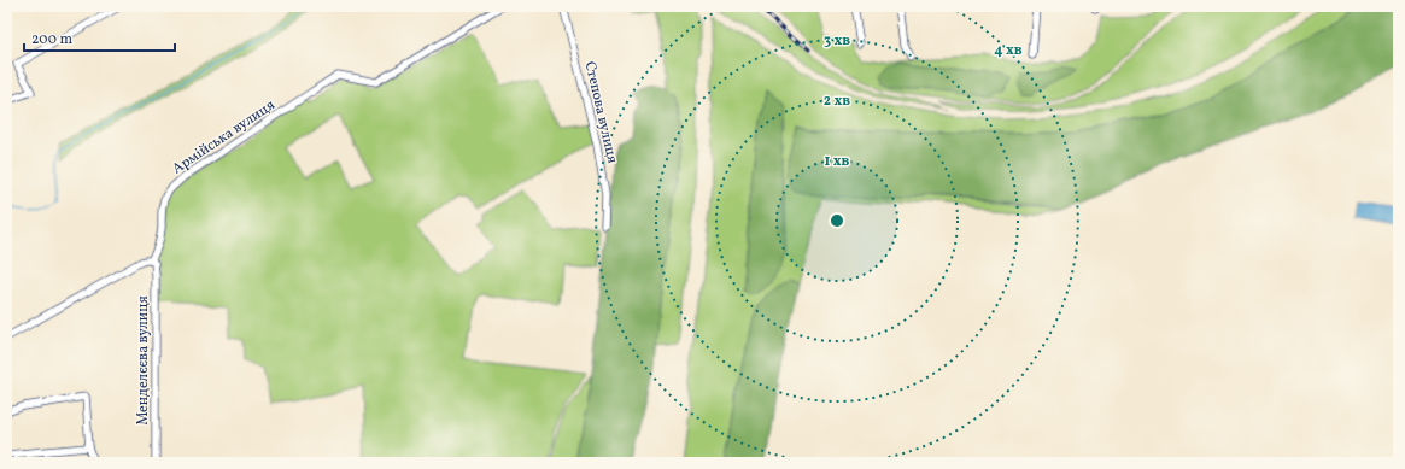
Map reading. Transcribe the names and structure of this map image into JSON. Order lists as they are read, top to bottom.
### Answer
{
  "streets": {
    "street": ["Степова вулиця", "Армійська вулиця", "Менделєєва вулиця"]
  },
  "crossings": [
    ["Армійська вулиця", "Менделєєва вулиця"]
  ],
  "scale_bar": "200 m",
  "rings": [
    "3 хв",
    "4 хв",
    "2 хв",
    "1 хв"
  ]
}
